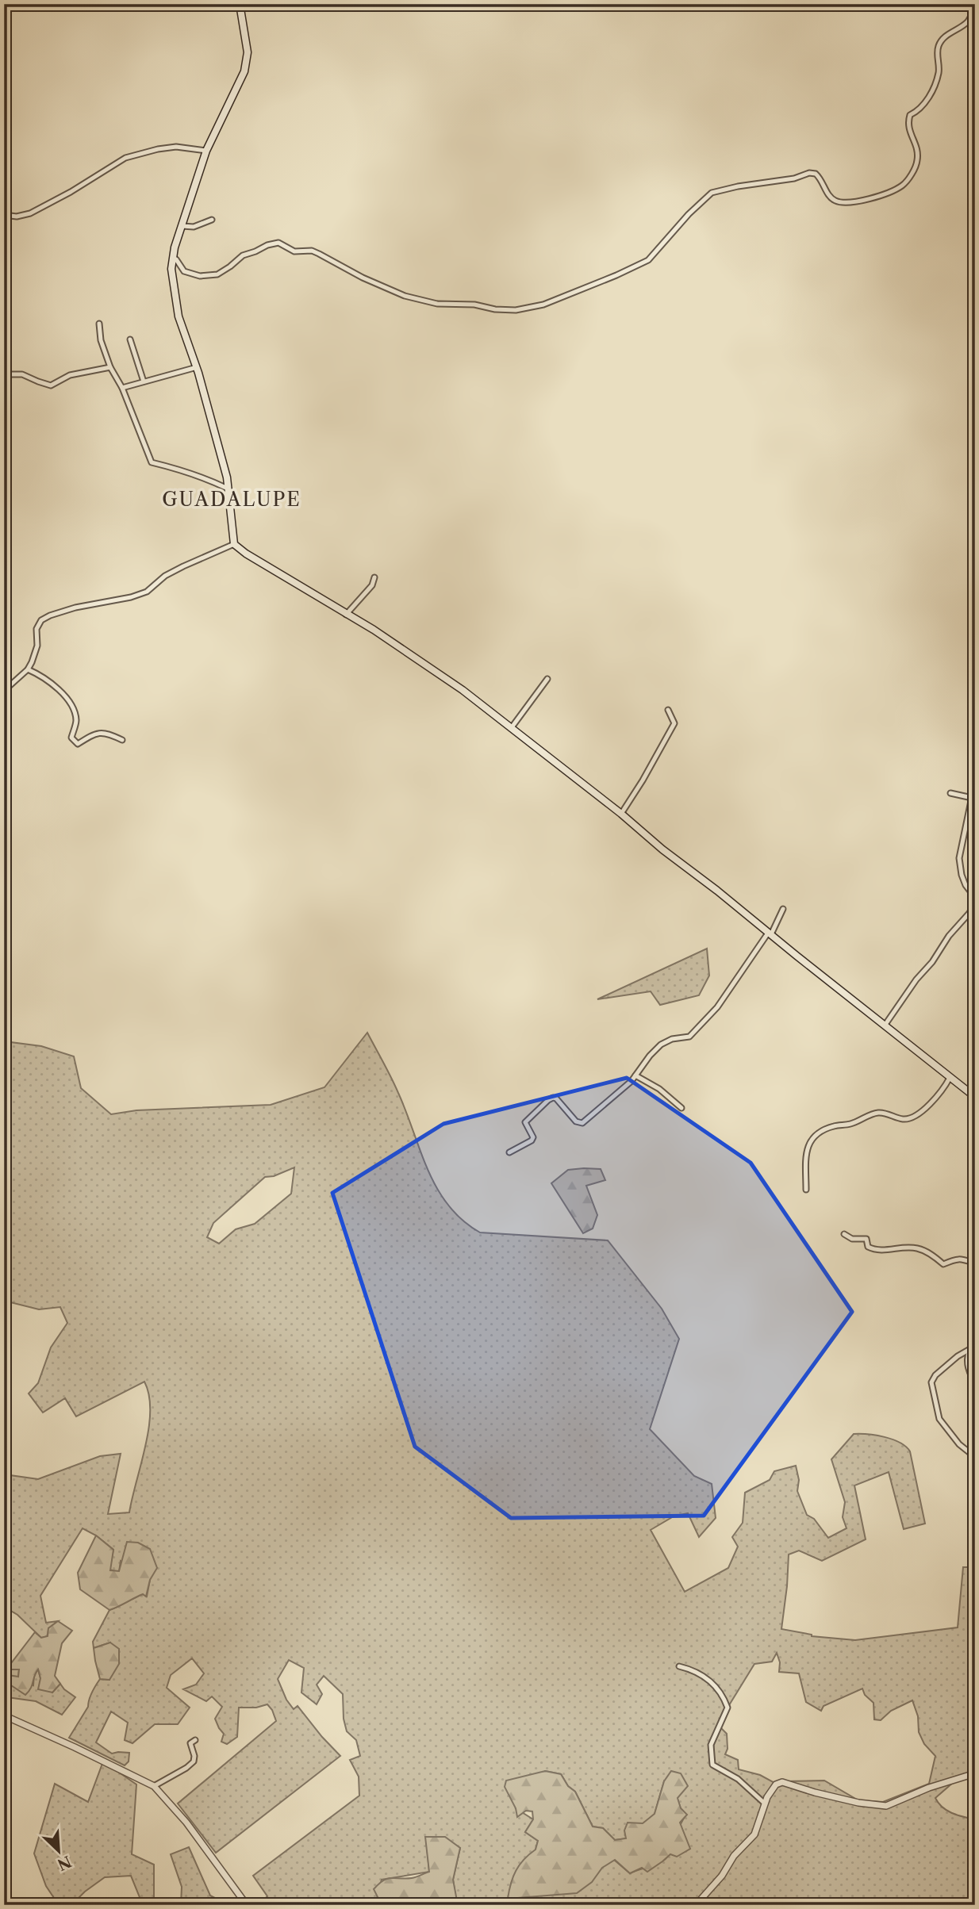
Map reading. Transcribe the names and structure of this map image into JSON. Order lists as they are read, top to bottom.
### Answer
{
  "districts": ["GUADALUPE"],
  "north": "bottom right"
}
